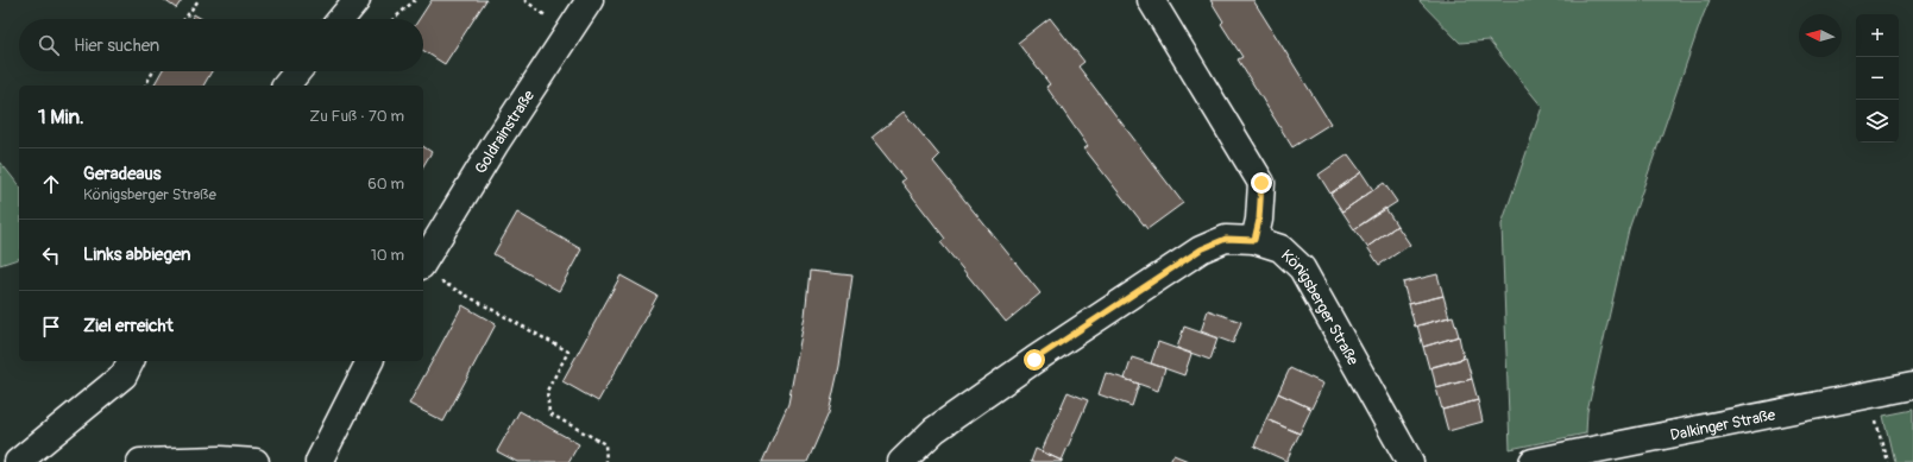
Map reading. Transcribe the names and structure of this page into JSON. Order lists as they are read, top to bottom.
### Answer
{
  "streets": {
    "street": ["Goldrainstraße", "Königsberger Straße", "Dalkinger Straße"]
  },
  "north": "left",
  "page": {
    "map_buttons": ["+", "−"],
    "search": "Hier suchen",
    "heading": ["1 Min.", "Zu Fuß · 70 m"],
    "list": [
      ["Geradeaus", "Königsberger Straße", "60 m"],
      ["Links abbiegen", "10 m"],
      "Ziel erreicht"
    ]
  }
}
